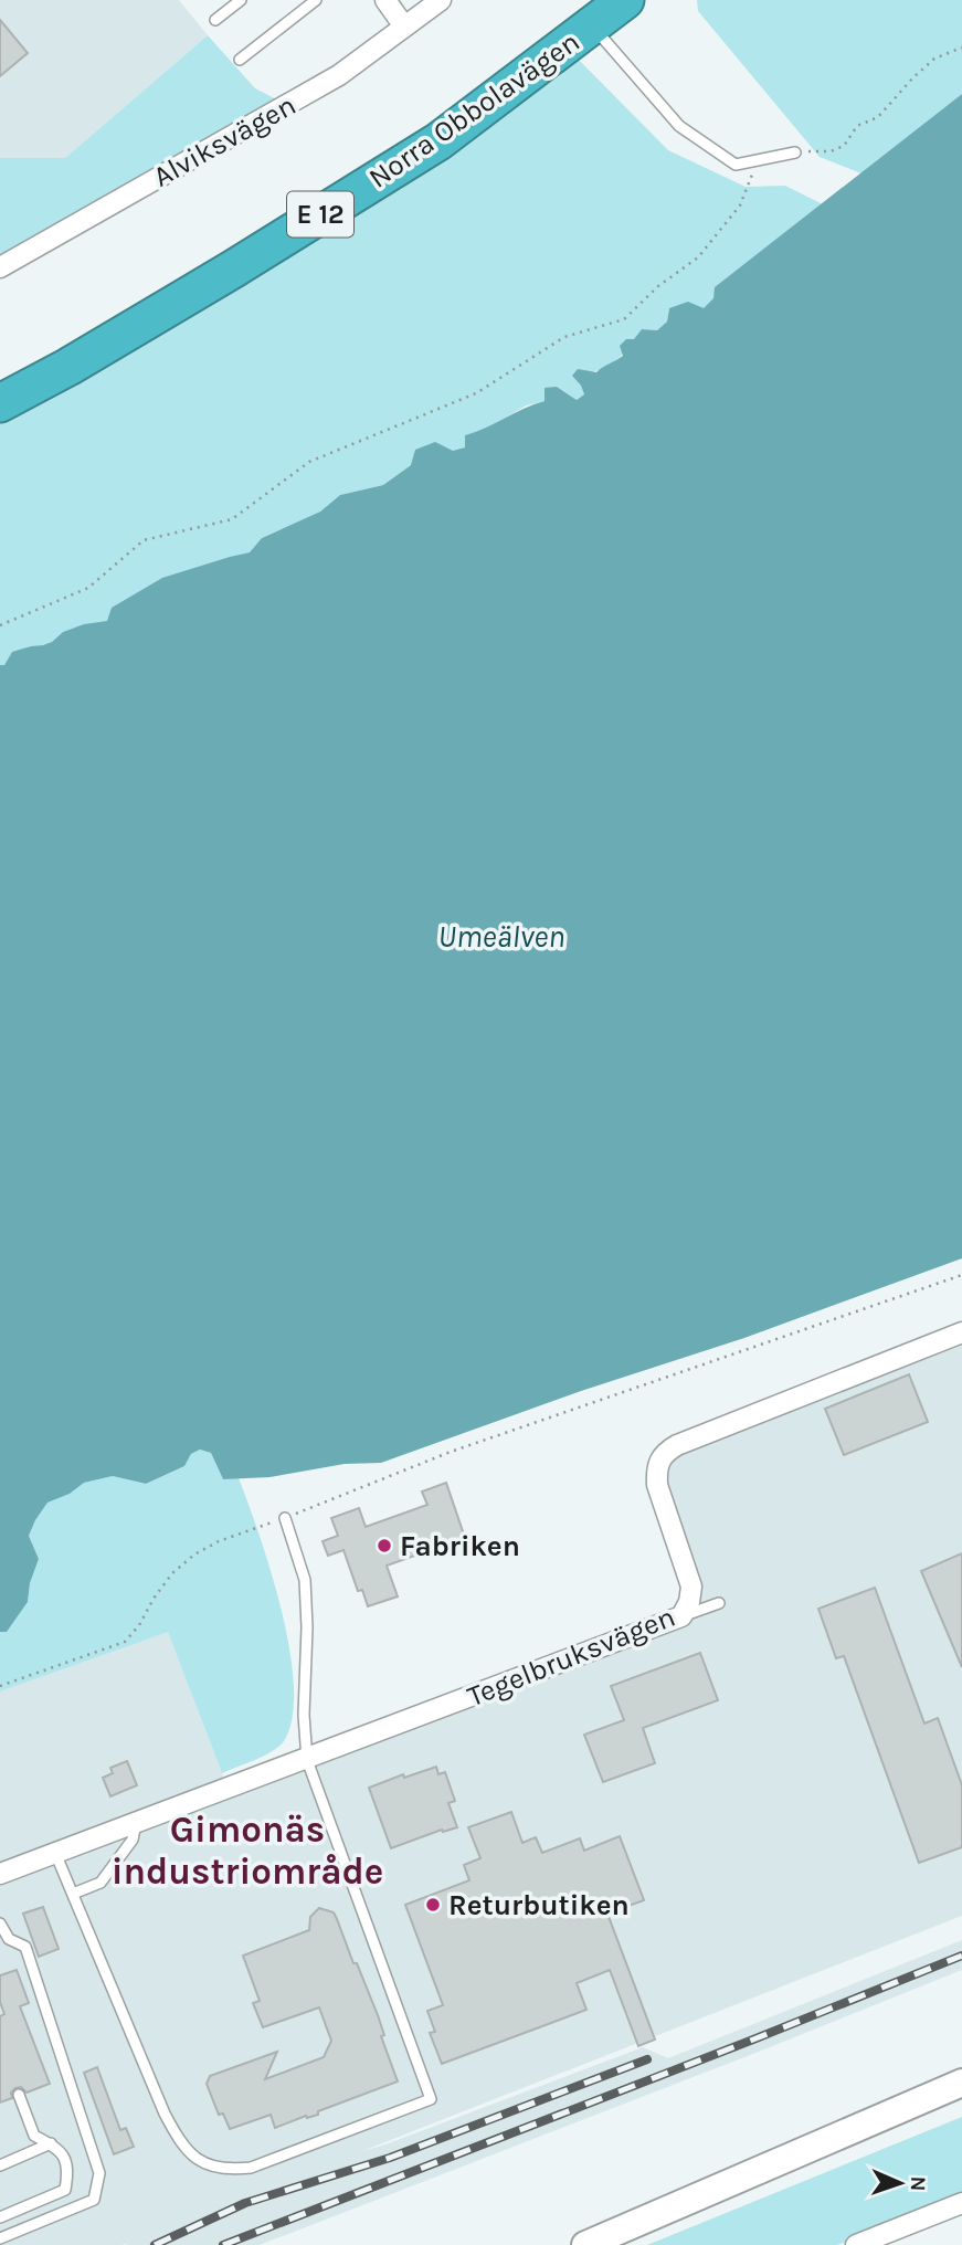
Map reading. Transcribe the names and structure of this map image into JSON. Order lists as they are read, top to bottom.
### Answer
{
  "streets": {
    "highway": ["Norra Obbolavägen", "E 12"],
    "street": ["Alviksvägen", "Tegelbruksvägen"]
  },
  "districts": ["Gimonäs industriområde"],
  "water": ["Umeälven"],
  "places": ["Fabriken", "Returbutiken"],
  "north": "right"
}
